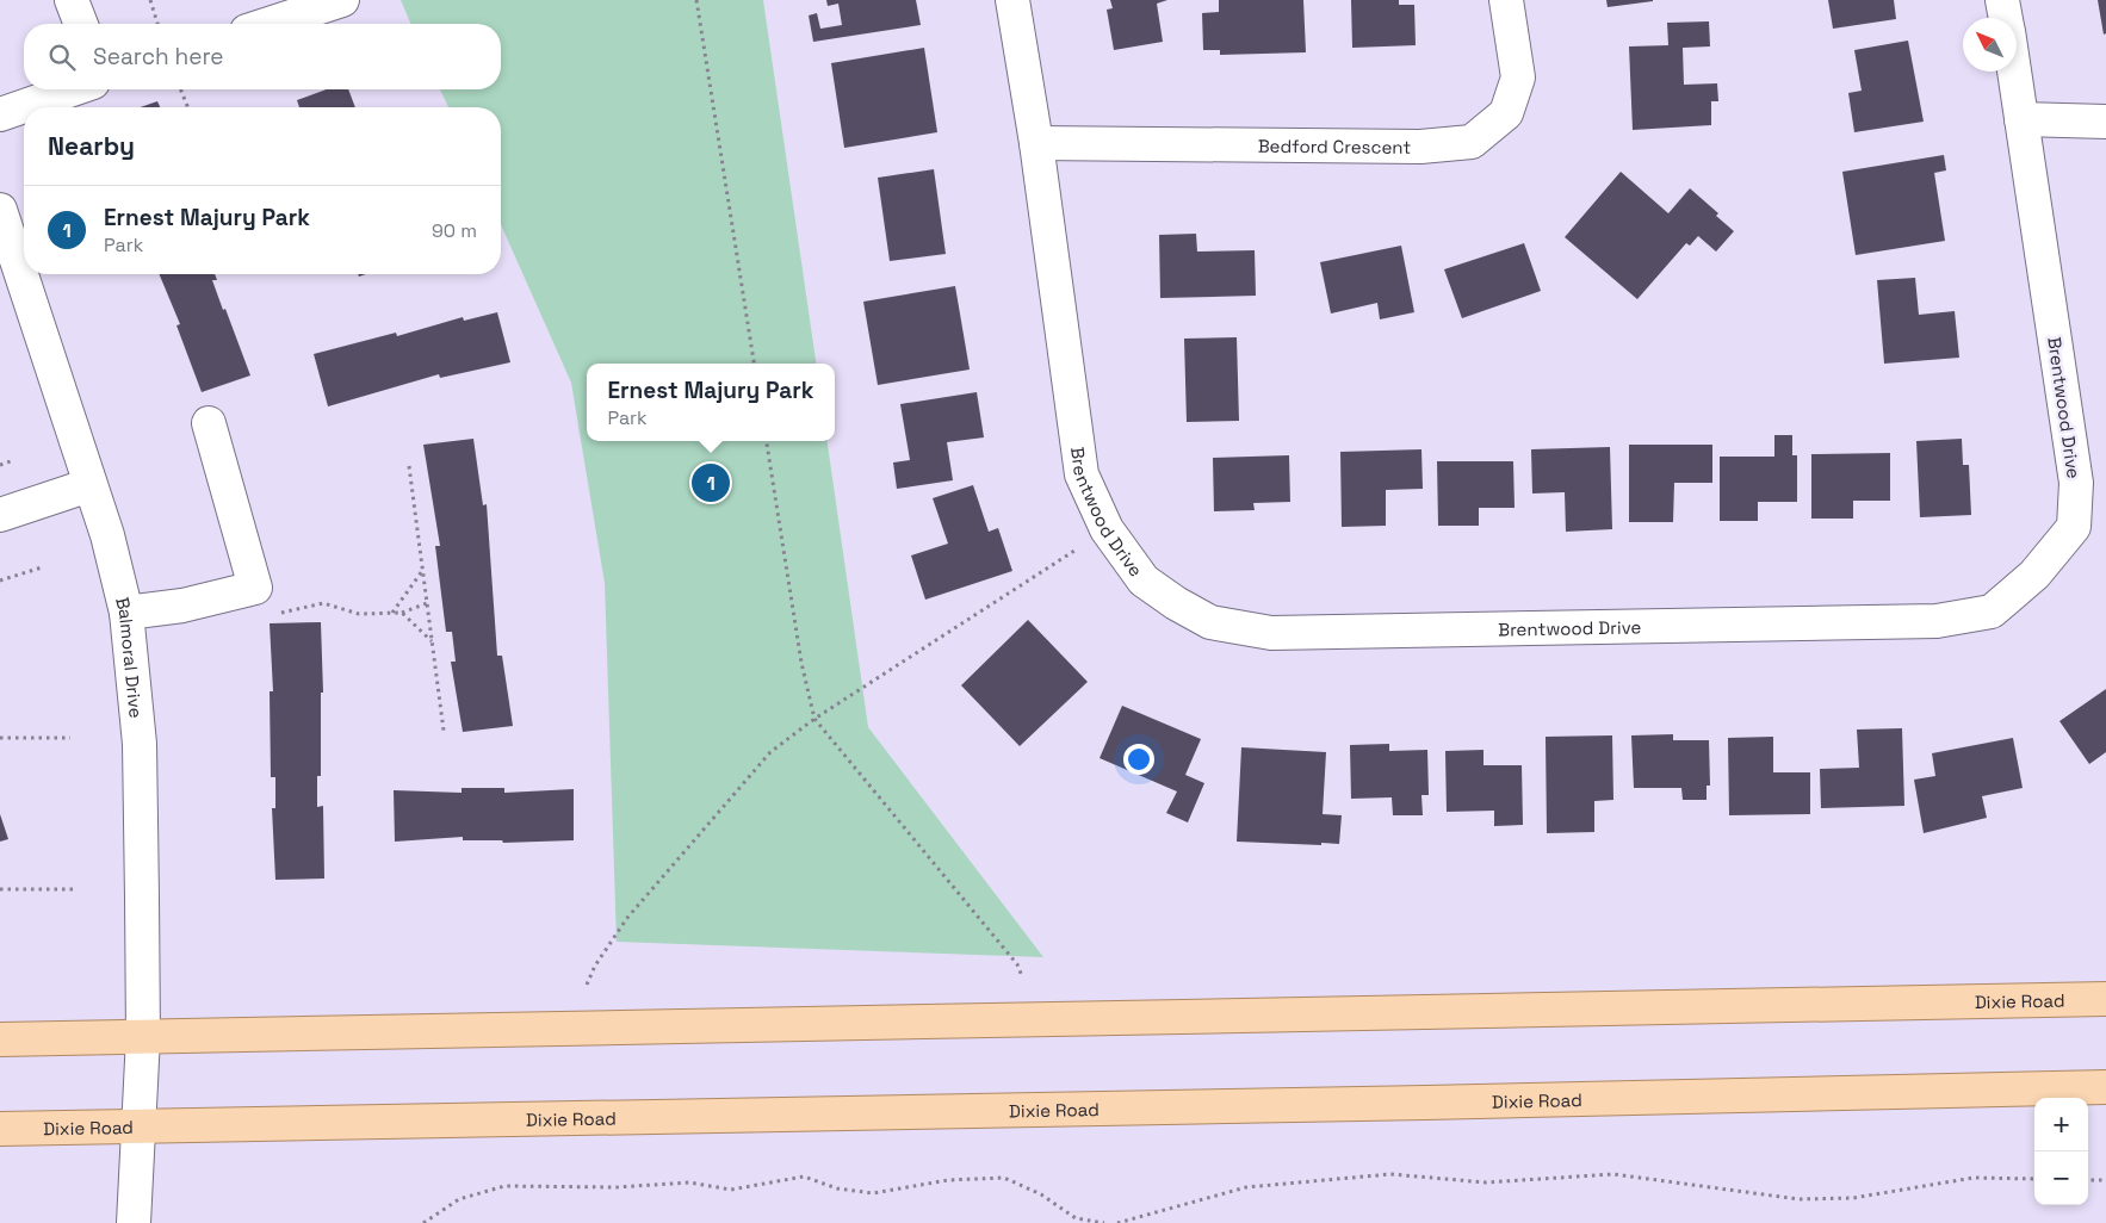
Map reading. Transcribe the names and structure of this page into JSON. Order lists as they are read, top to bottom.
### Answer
{
  "streets": {
    "main road": ["Dixie Road"],
    "street": ["Bedford Crescent", "Brentwood Drive", "Balmoral Drive"]
  },
  "crossings": [
    ["Bedford Crescent", "Brentwood Drive"],
    ["Balmoral Drive", "Dixie Road"]
  ],
  "north": "top left",
  "page": {
    "search": "Search here",
    "heading": "Nearby",
    "list": [
      {
        "mark": "1",
        "name": "Ernest Majury Park",
        "note": "Park",
        "value": "90 m"
      }
    ],
    "popup": ["Ernest Majury Park", "Park"],
    "pins": "1",
    "map_buttons": ["+", "−"]
  }
}
